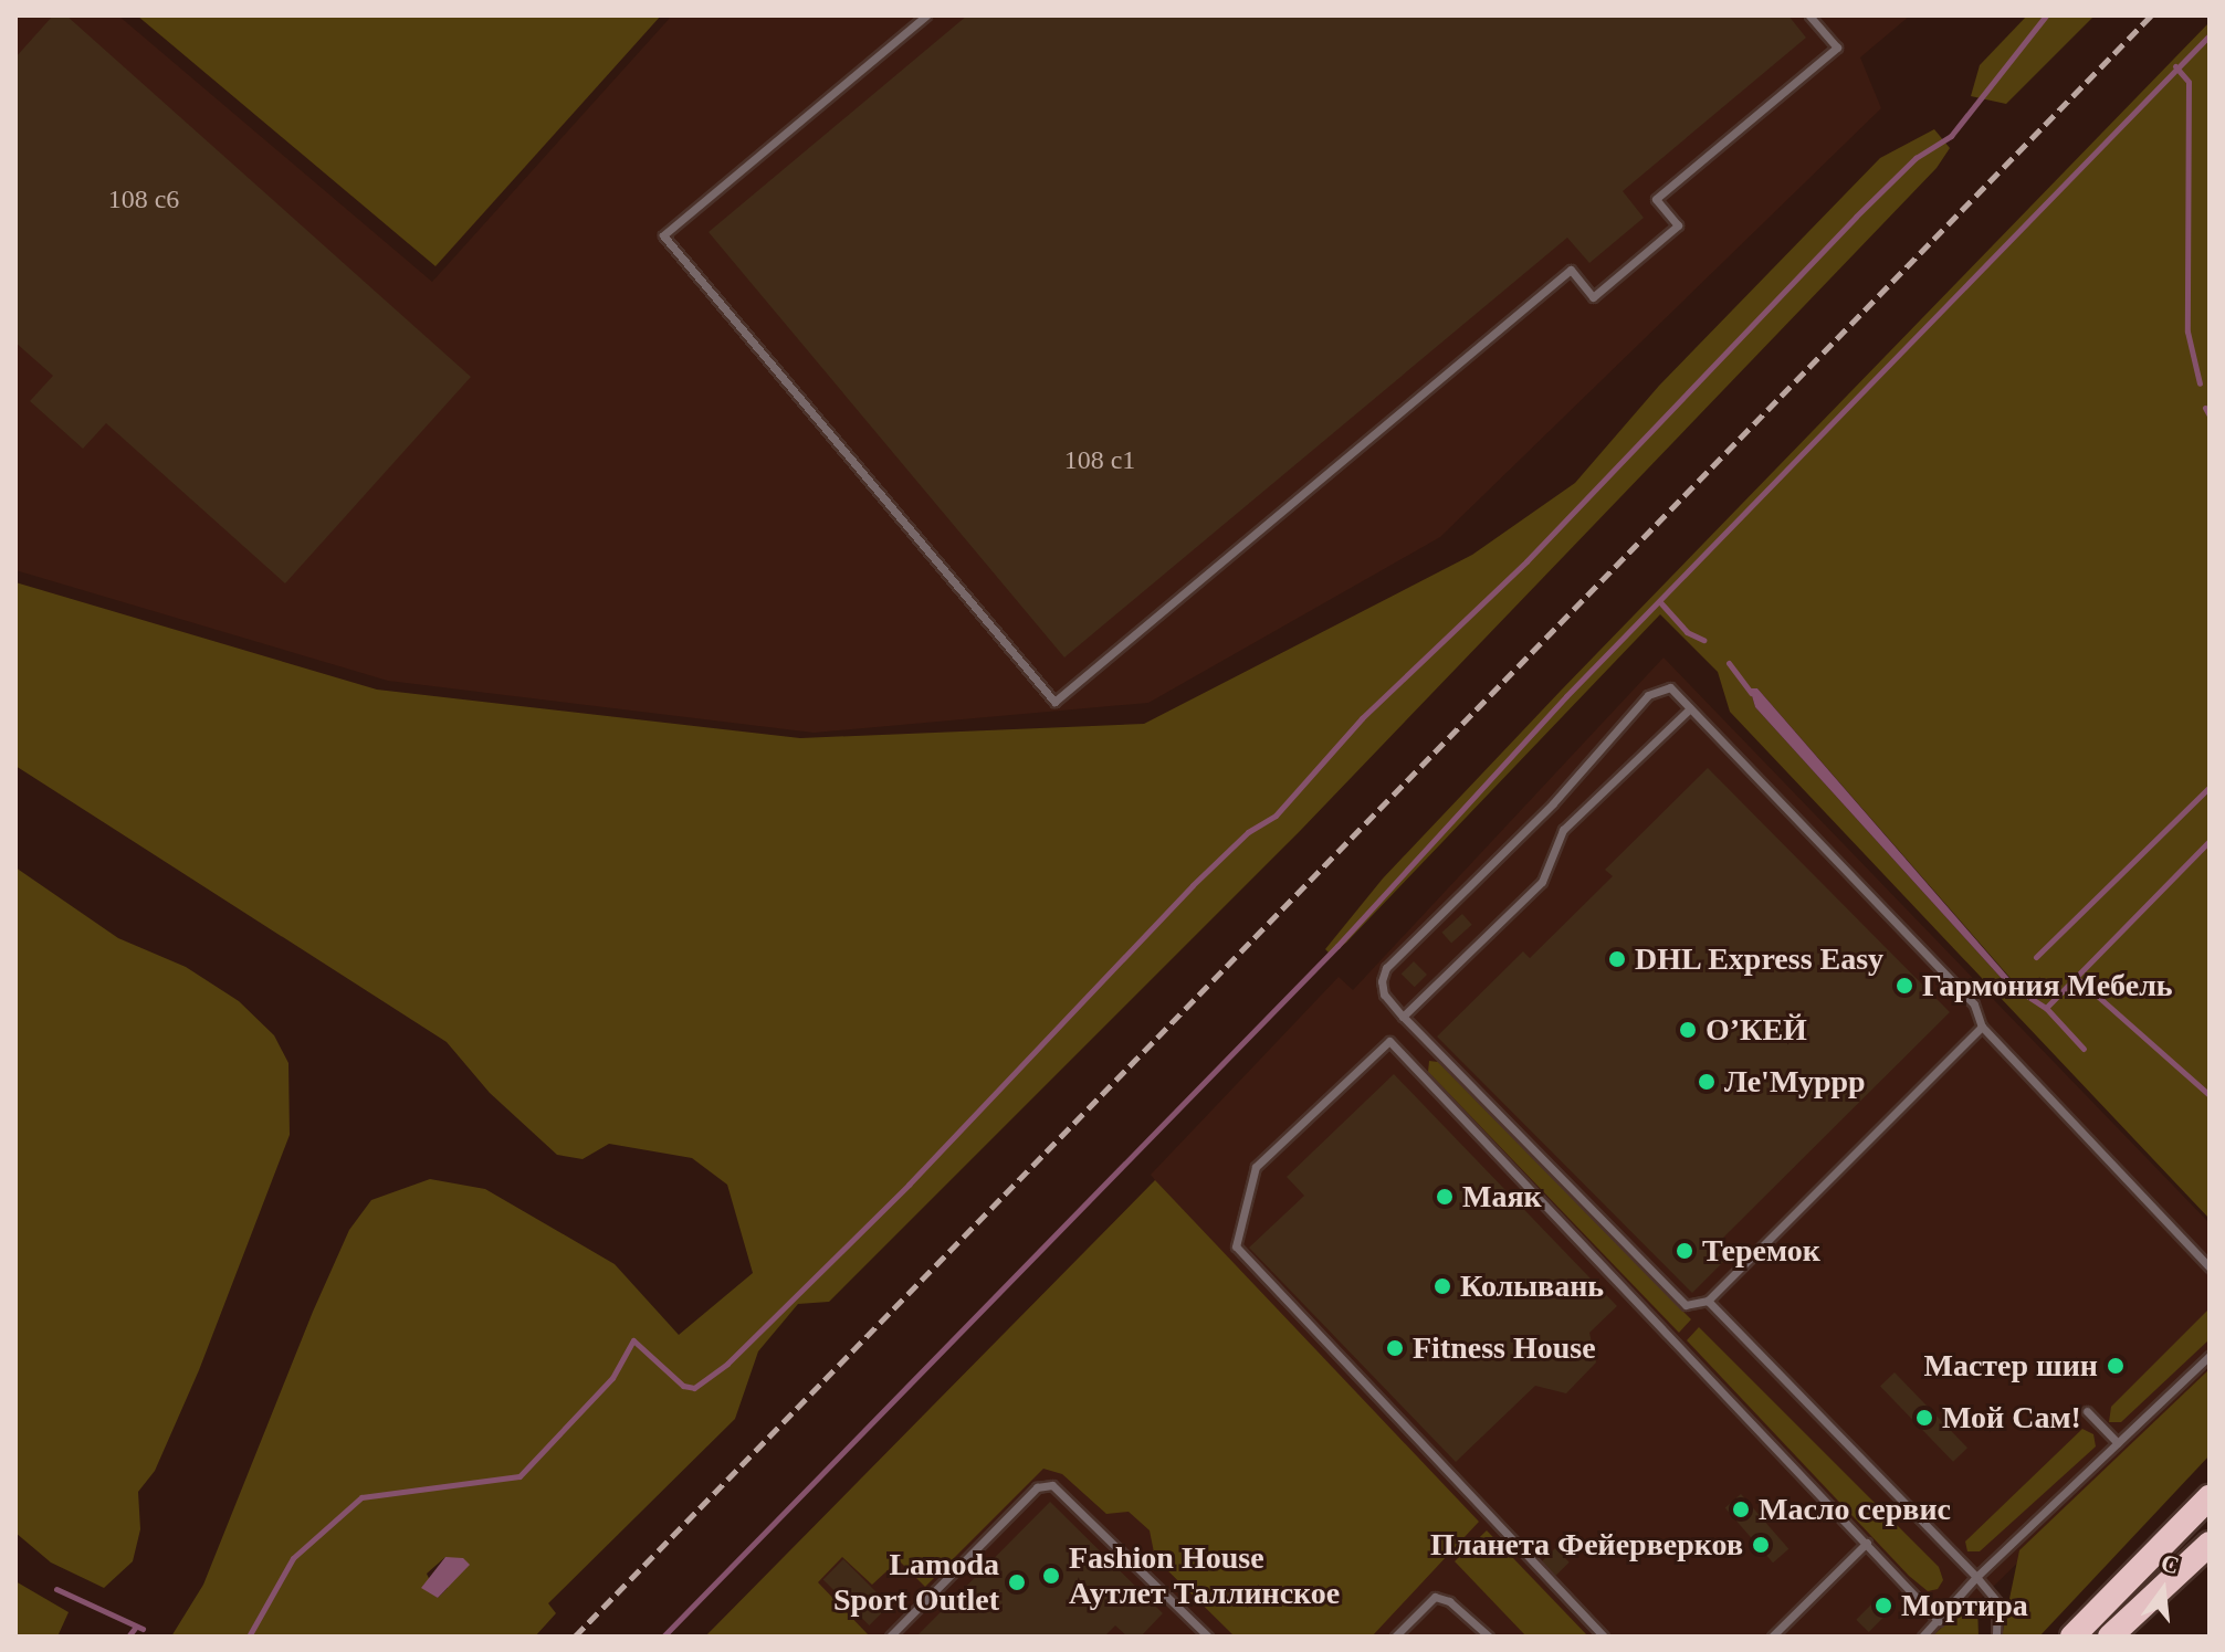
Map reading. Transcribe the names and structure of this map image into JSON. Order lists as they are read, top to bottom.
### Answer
{
  "places": [
    "DHL Express Easy",
    "Гармония Мебель",
    "О’КЕЙ",
    "Ле'Муррр",
    "Маяк",
    "Теремок",
    "Колывань",
    "Fitness House",
    "Мастер шин",
    "Мой Сам!",
    "Масло сервис",
    "Планета Фейерверков",
    "Fashion House Аутлет Таллинское",
    "Lamoda Sport Outlet",
    "Мортира"
  ],
  "house_numbers": ["108 с6", "108 с1"],
  "north": "top"
}
